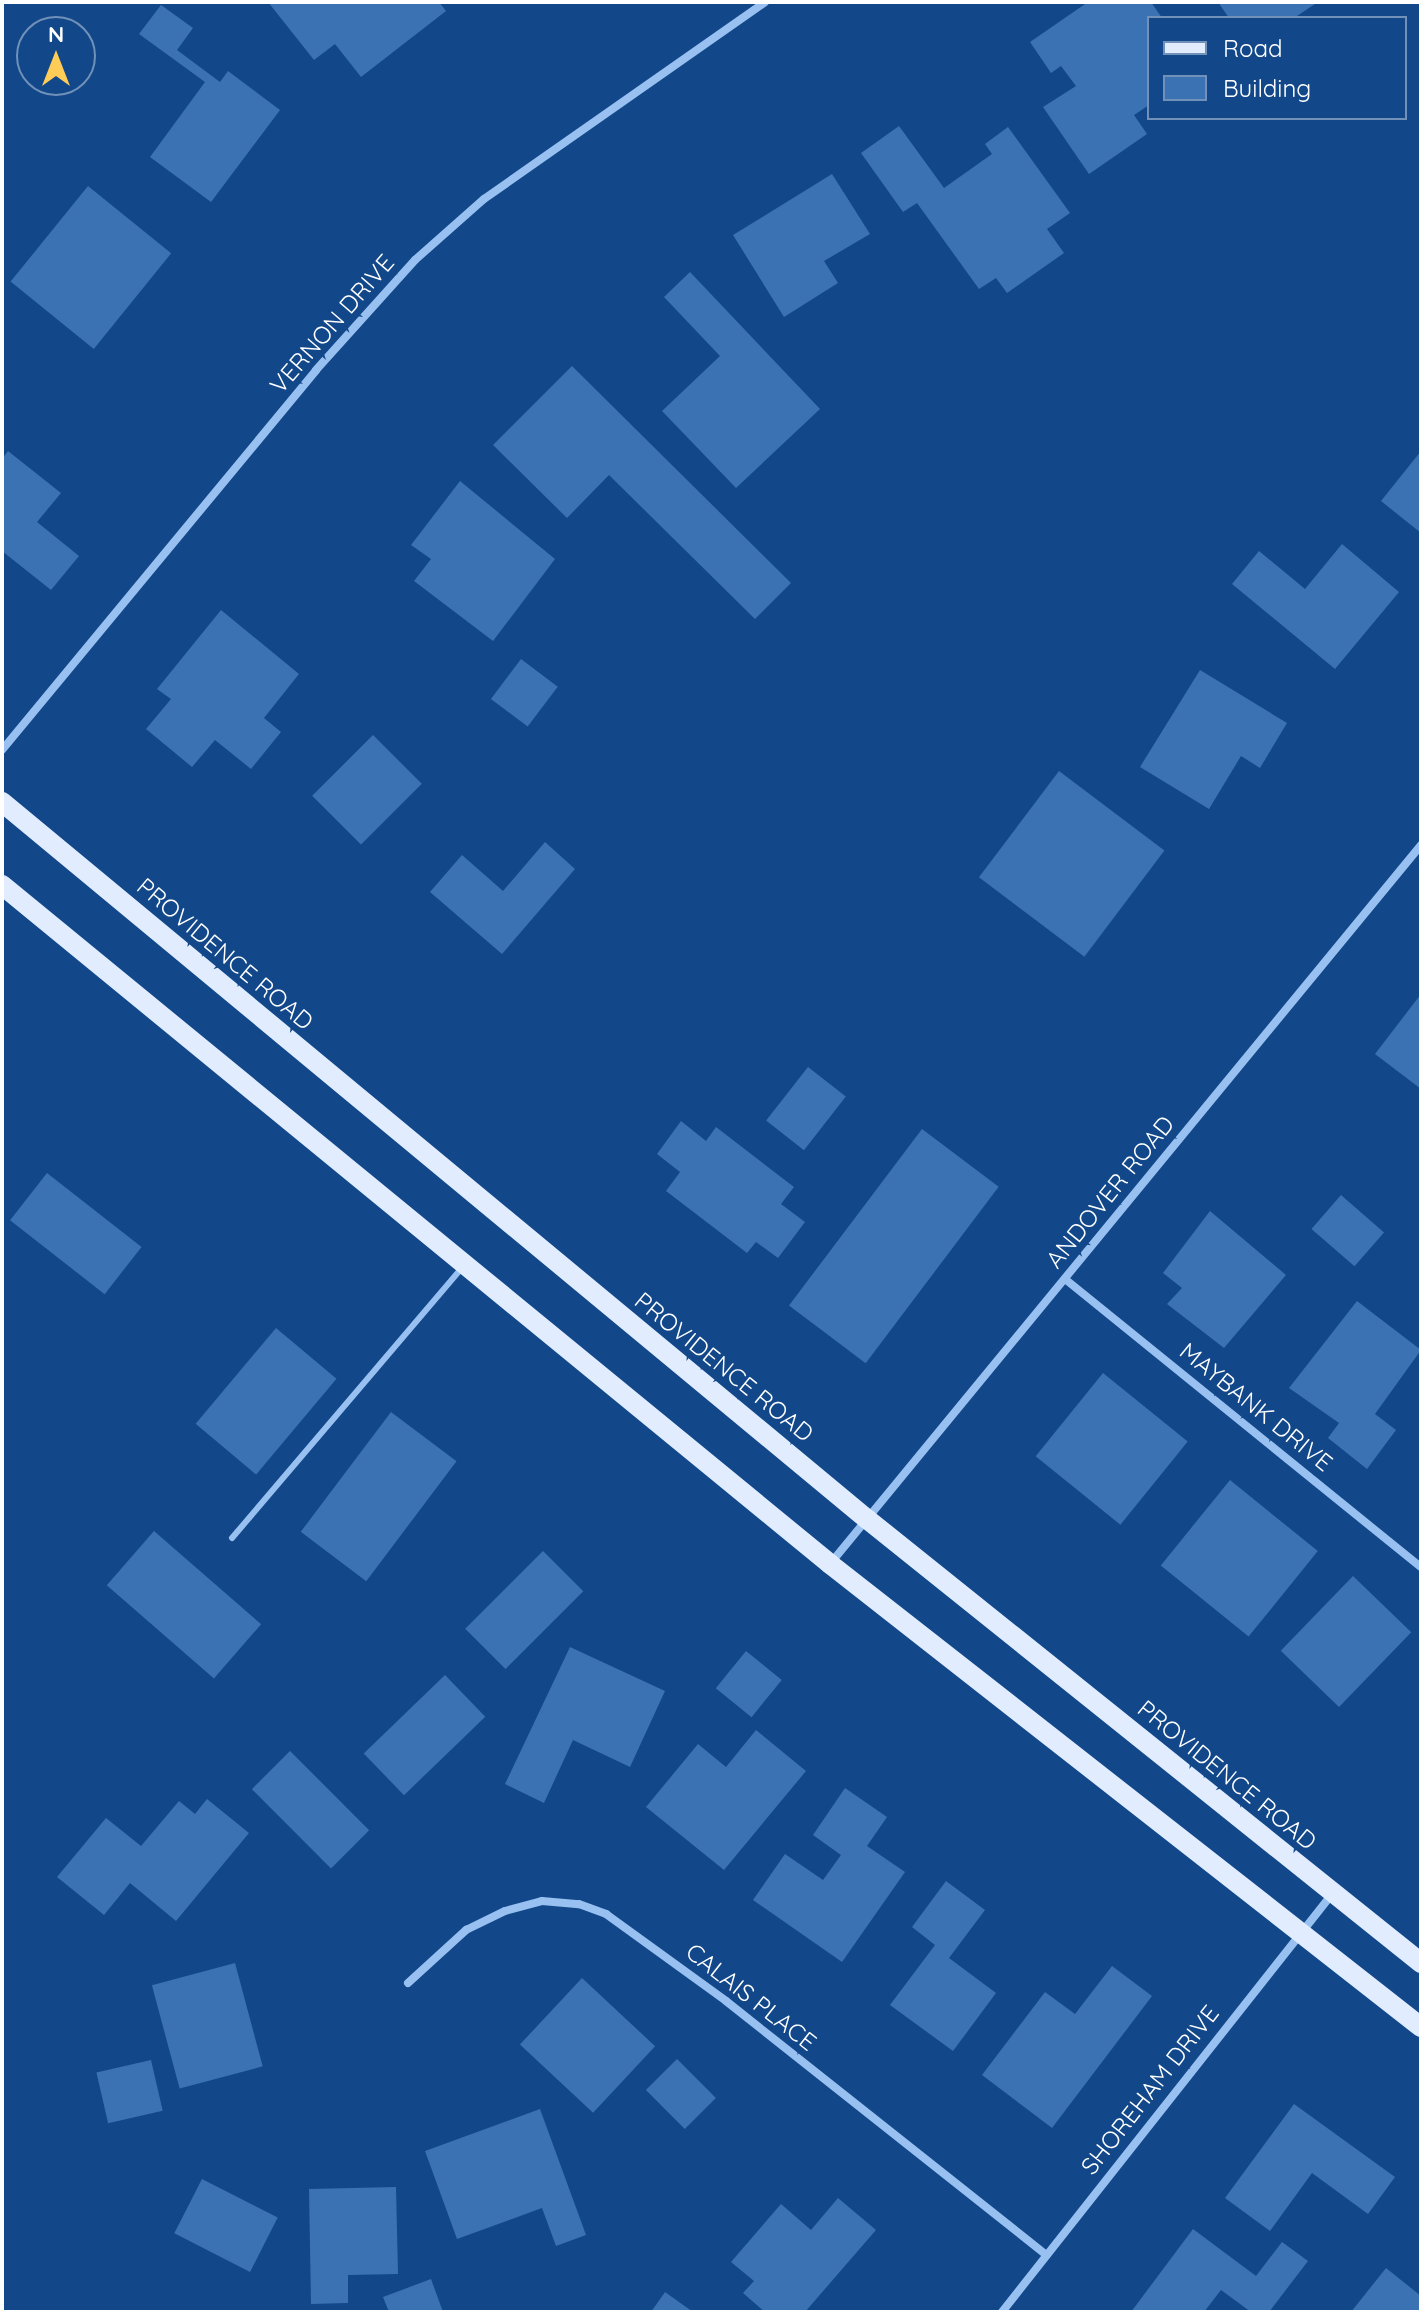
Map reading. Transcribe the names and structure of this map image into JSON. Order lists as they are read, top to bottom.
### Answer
{
  "streets": {
    "main road": ["PROVIDENCE ROAD"],
    "street": [
      "VERNON DRIVE",
      "ANDOVER ROAD",
      "MAYBANK DRIVE",
      "CALAIS PLACE",
      "SHOREHAM DRIVE"
    ]
  },
  "crossings": [
    ["PROVIDENCE ROAD", "ANDOVER ROAD"],
    ["PROVIDENCE ROAD", "SHOREHAM DRIVE"],
    ["ANDOVER ROAD", "MAYBANK DRIVE"],
    ["CALAIS PLACE", "SHOREHAM DRIVE"]
  ],
  "legend": ["Road", "Building"],
  "north": "top"
}
